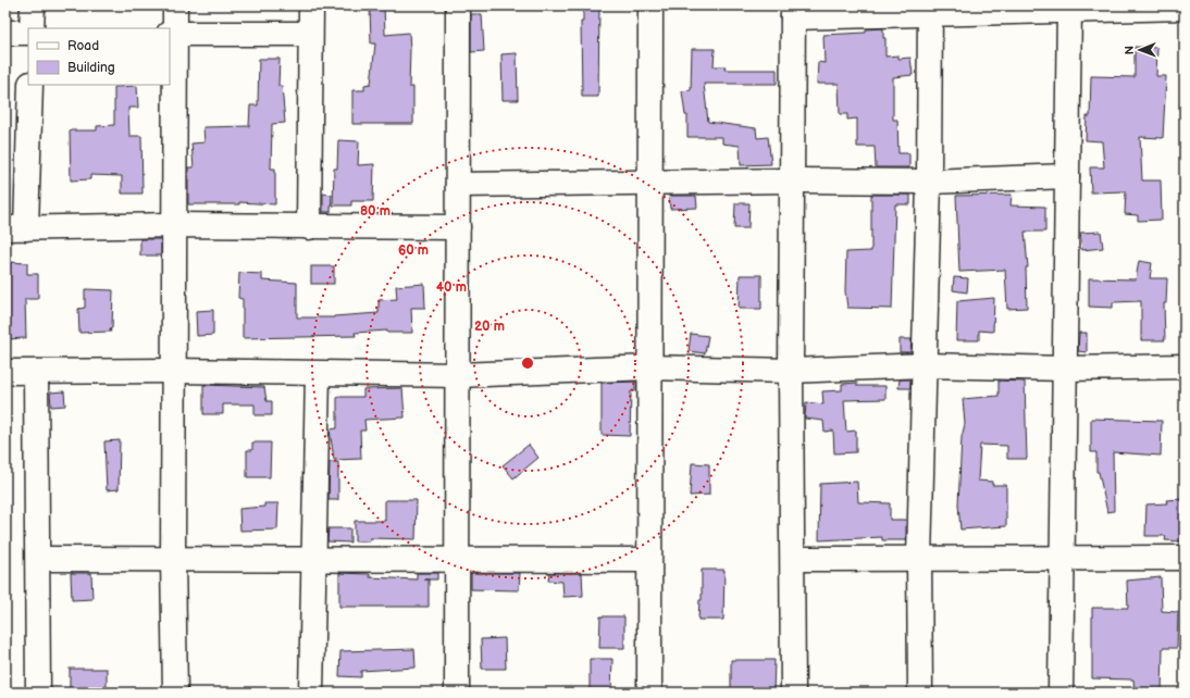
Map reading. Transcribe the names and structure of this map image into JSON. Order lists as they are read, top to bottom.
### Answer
{
  "legend": ["Road", "Building"],
  "north": "left",
  "rings": [
    "80 m",
    "60 m",
    "40 m",
    "20 m"
  ]
}
